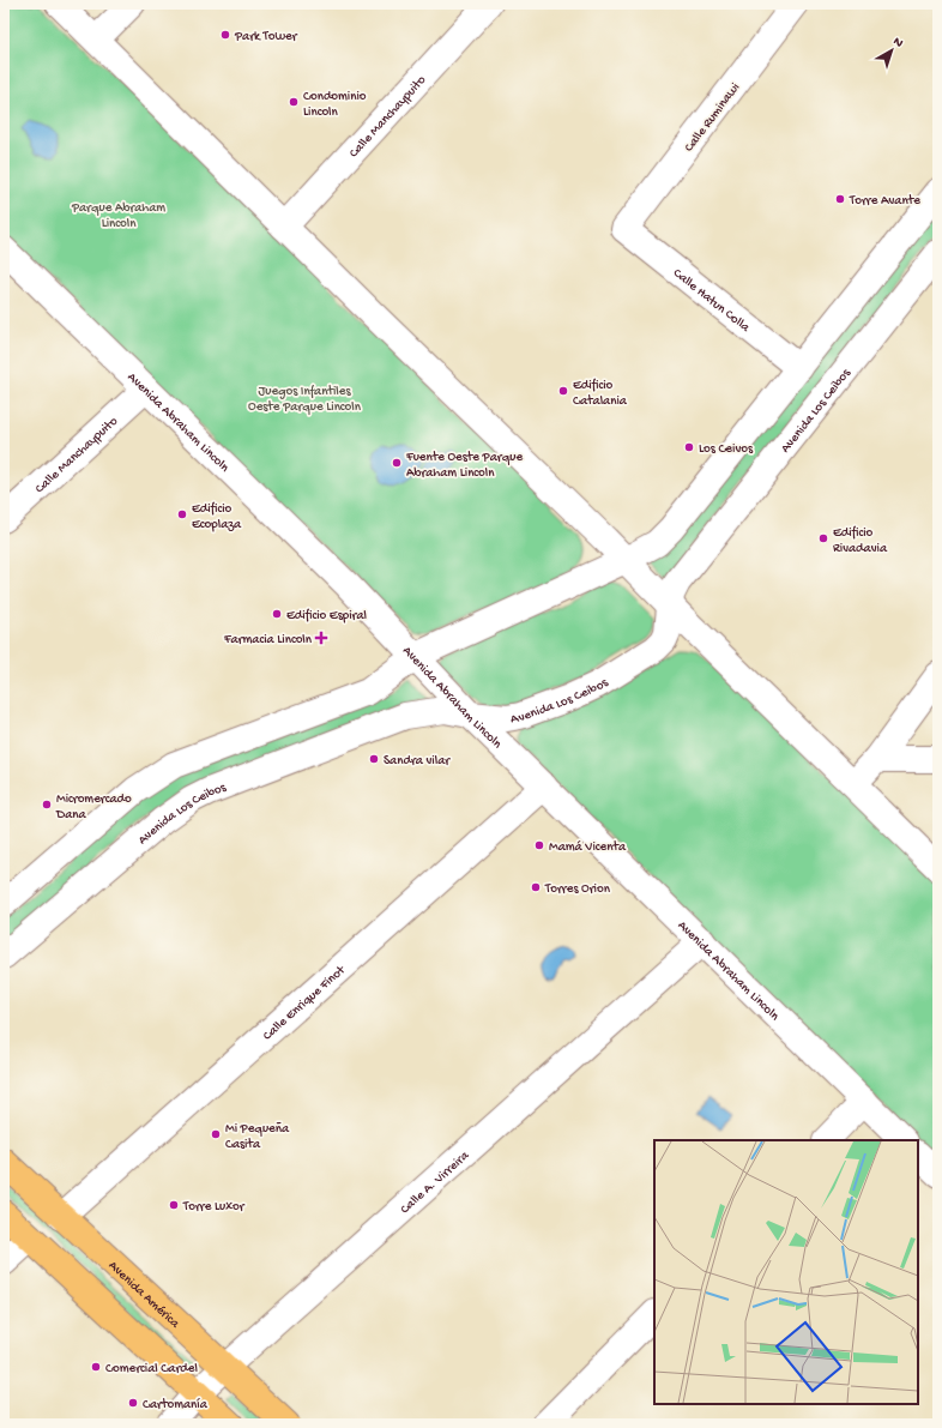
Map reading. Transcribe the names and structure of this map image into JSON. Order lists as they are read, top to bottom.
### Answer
{
  "streets": {
    "main road": ["Avenida América"],
    "street": [
      "Calle Manchaypuito",
      "Calle Ruminawi",
      "Calle Hatun Colla",
      "Avenida Los Ceibos",
      "Avenida Abraham Lincoln",
      "Calle Enrique Finot",
      "Calle A. Virreira"
    ]
  },
  "crossings": [
    ["Calle Manchaypuito", "Avenida Abraham Lincoln"],
    ["Calle Ruminawi", "Calle Hatun Colla"],
    ["Avenida Los Ceibos", "Avenida Abraham Lincoln"],
    ["Avenida Abraham Lincoln", "Calle Enrique Finot"],
    ["Avenida Abraham Lincoln", "Calle A. Virreira"],
    ["Calle Enrique Finot", "Avenida América"],
    ["Calle A. Virreira", "Avenida América"]
  ],
  "parks": ["Parque Abraham Lincoln", "Juegos Infantiles Oeste Parque Lincoln"],
  "places": {
    "other": [
      "Park Tower",
      "Condominio Lincoln",
      "Torre Avante",
      "Edificio Catalania",
      "Los Ceivos",
      "Fuente Oeste Parque Abraham Lincoln",
      "Edificio Ecoplaza",
      "Edificio Rivadavia",
      "Edificio Espiral",
      "Sandra vilar",
      "Micromercado Dana",
      "Mamá Vicenta",
      "Torres Orion",
      "Mi Pequeña Casita",
      "Torre Luxor",
      "Comercial Cardel",
      "Cartomanía"
    ],
    "health": ["Farmacia Lincoln"]
  },
  "north": "top right"
}
